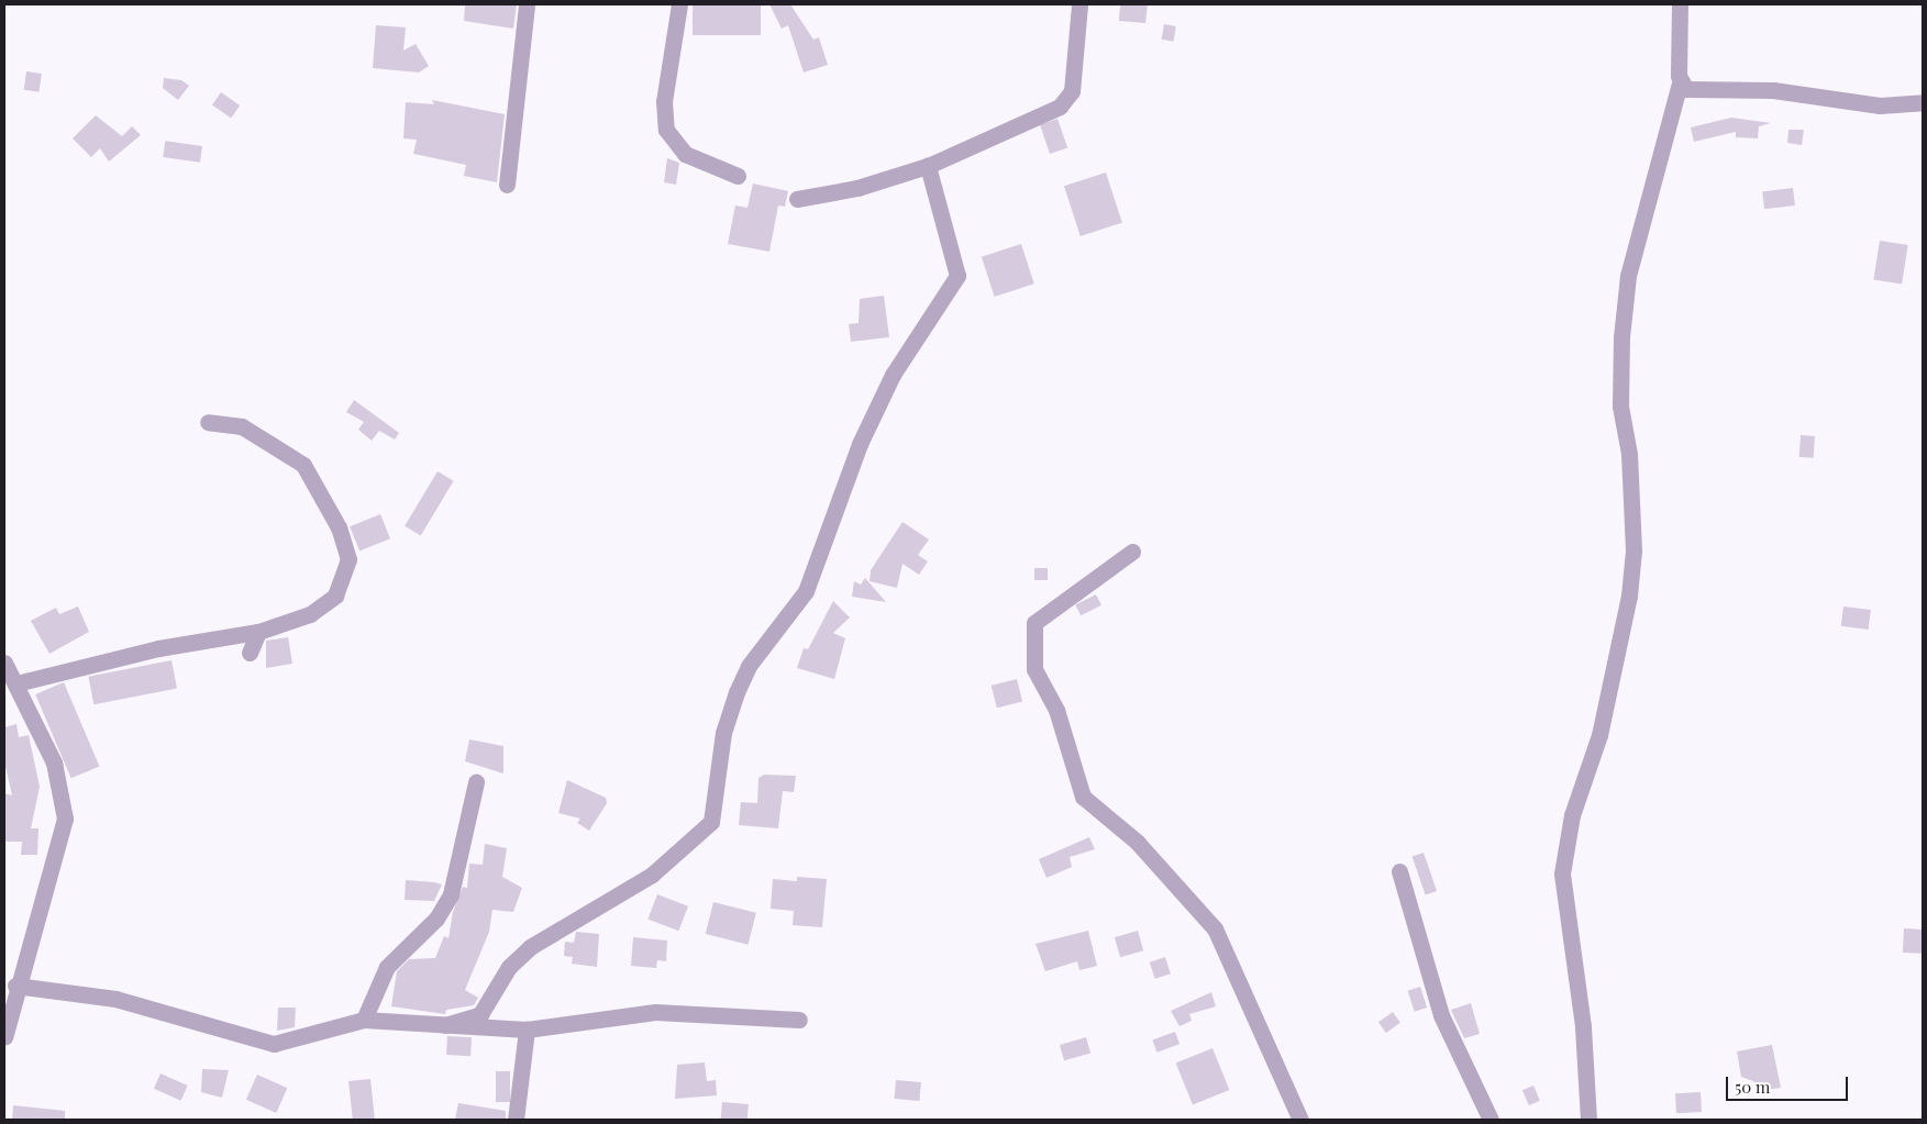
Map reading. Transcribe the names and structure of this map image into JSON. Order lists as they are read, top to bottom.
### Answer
{
  "scale_bar": "50 m"
}
